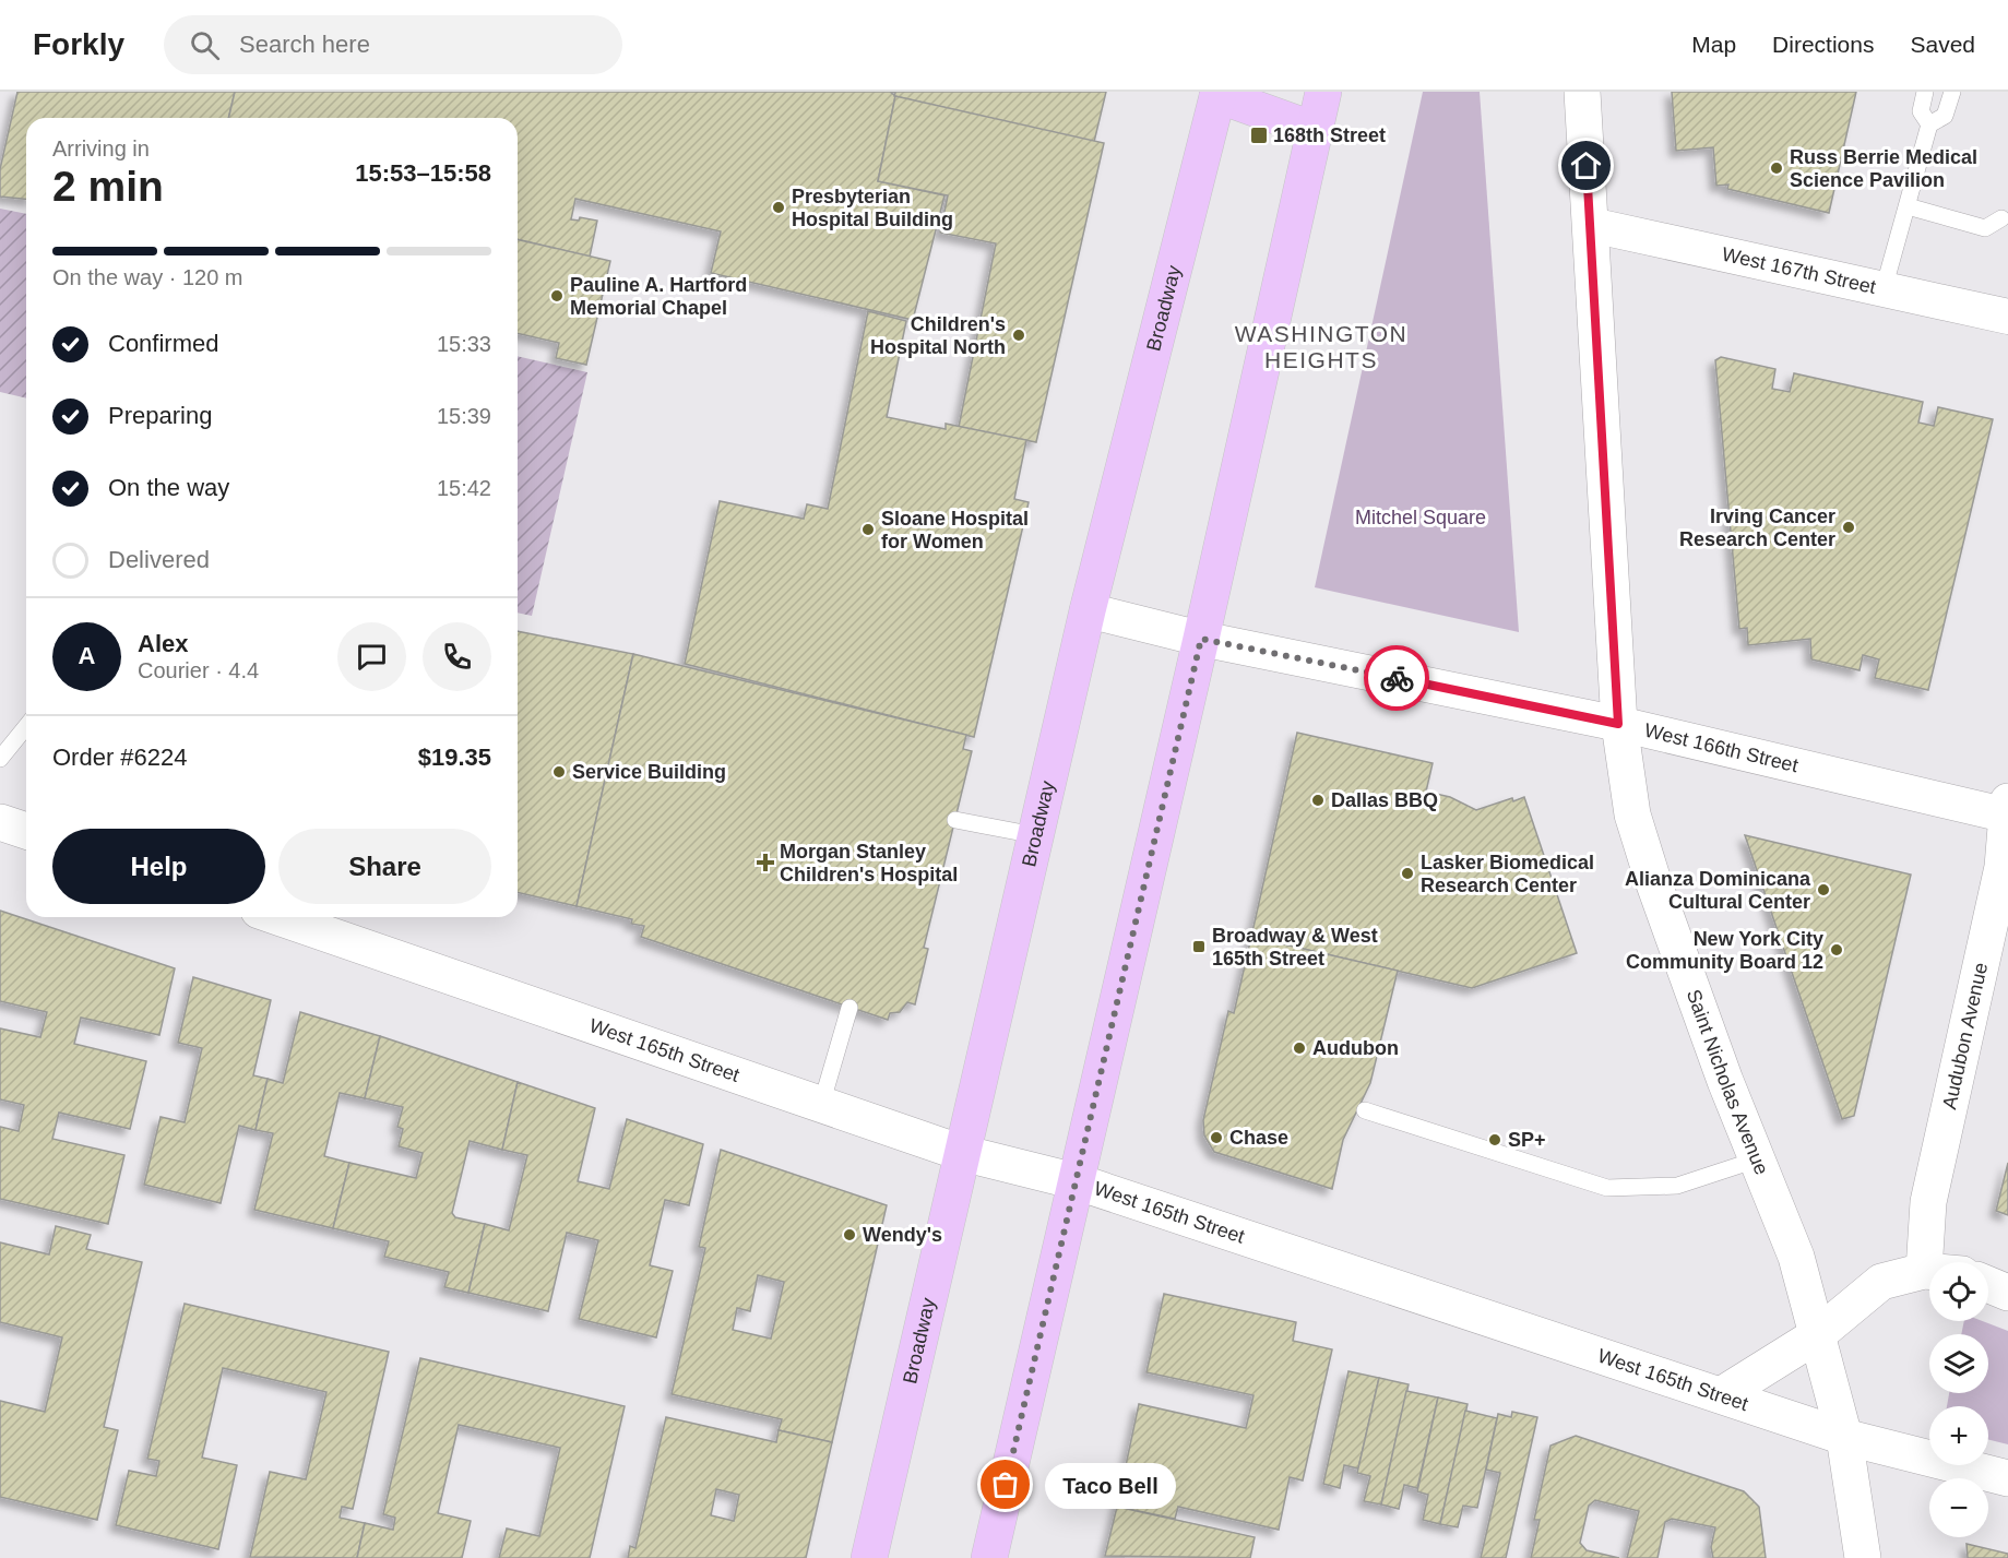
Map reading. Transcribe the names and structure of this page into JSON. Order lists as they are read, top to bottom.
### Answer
{
  "streets": {
    "main road": [
      "Broadway",
      "Audubon Avenue",
      "West 165th Street",
      "Saint Nicholas Avenue"
    ],
    "street": ["West 167th Street", "West 166th Street"]
  },
  "crossings": [
    ["West 167th Street", "Saint Nicholas Avenue"],
    ["Broadway", "West 166th Street"],
    ["Broadway", "West 165th Street"],
    ["West 166th Street", "Audubon Avenue"],
    ["West 166th Street", "Saint Nicholas Avenue"],
    ["West 165th Street", "Saint Nicholas Avenue"]
  ],
  "districts": ["WASHINGTON HEIGHTS"],
  "parks": ["Mitchel Square"],
  "places": {
    "transit": ["168th Street", "Broadway & West 165th Street"],
    "other": [
      "Russ Berrie Medical Science Pavilion",
      "Presbyterian Hospital Building",
      "Pauline A. Hartford Memorial Chapel",
      "Children's Hospital North",
      "Irving Cancer Research Center",
      "Sloane Hospital for Women",
      "Service Building",
      "Dallas BBQ",
      "Lasker Biomedical Research Center",
      "Alianza Dominicana Cultural Center",
      "New York City Community Board 12",
      "Audubon",
      "Chase",
      "SP+",
      "Wendy's",
      "Taco Bell"
    ],
    "health": ["Morgan Stanley Children's Hospital"]
  },
  "page": {
    "header": "Forkly",
    "search": "Search here",
    "nav": ["Map", "Directions", "Saved"],
    "heading": ["2 min", "Arriving in", "15:53–15:58"],
    "panel": [
      "Alex",
      "Courier · 4.4",
      "Order #6224",
      "$19.35"
    ],
    "bar": "On the way · 120 m",
    "list": [
      ["Confirmed", "15:33"],
      ["Preparing", "15:39"],
      ["On the way", "15:42"],
      "Delivered"
    ],
    "round": "A",
    "buttons": ["Help", "Share"],
    "map_buttons": ["+", "−"],
    "bubble": "Taco Bell"
  }
}
